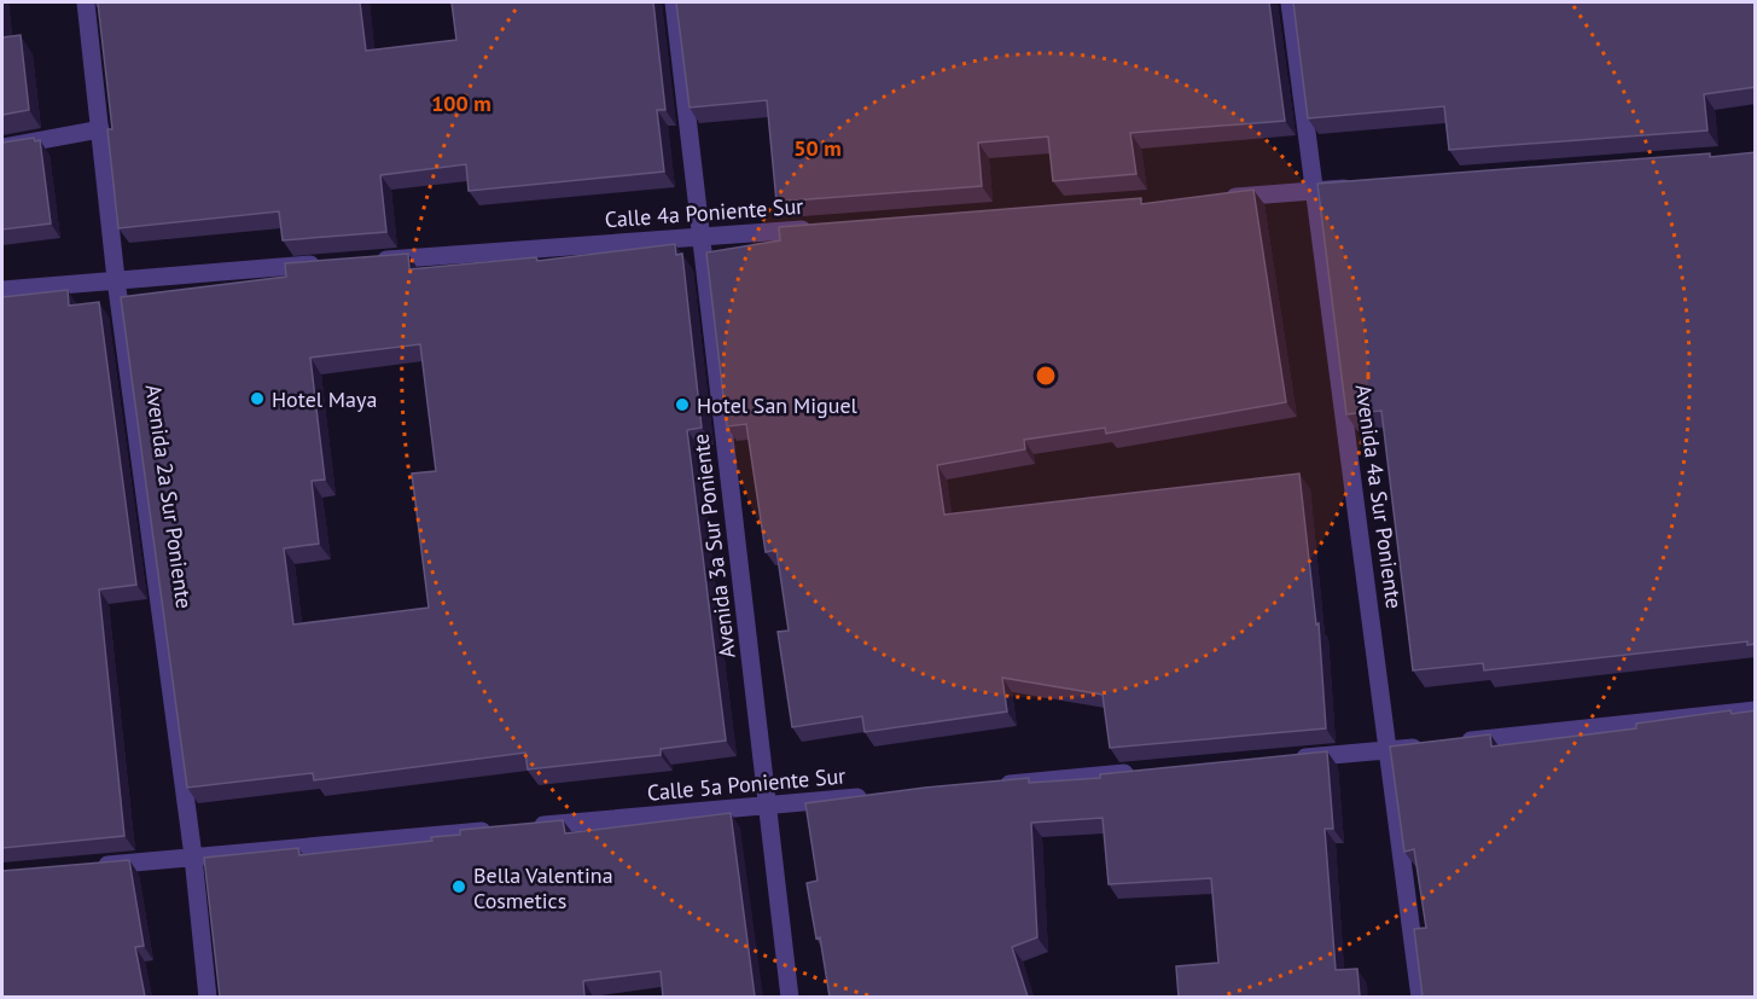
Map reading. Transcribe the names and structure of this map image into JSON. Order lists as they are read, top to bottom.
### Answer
{
  "streets": {
    "street": [
      "Calle 4a Poniente Sur",
      "Avenida 2a Sur Poniente",
      "Avenida 4a Sur Poniente",
      "Avenida 3a Sur Poniente",
      "Calle 5a Poniente Sur"
    ]
  },
  "crossings": [
    ["Calle 4a Poniente Sur", "Avenida 3a Sur Poniente"],
    ["Avenida 3a Sur Poniente", "Calle 5a Poniente Sur"]
  ],
  "places": ["Hotel Maya", "Hotel San Miguel", "Bella Valentina Cosmetics"],
  "rings": ["100 m", "50 m"]
}
